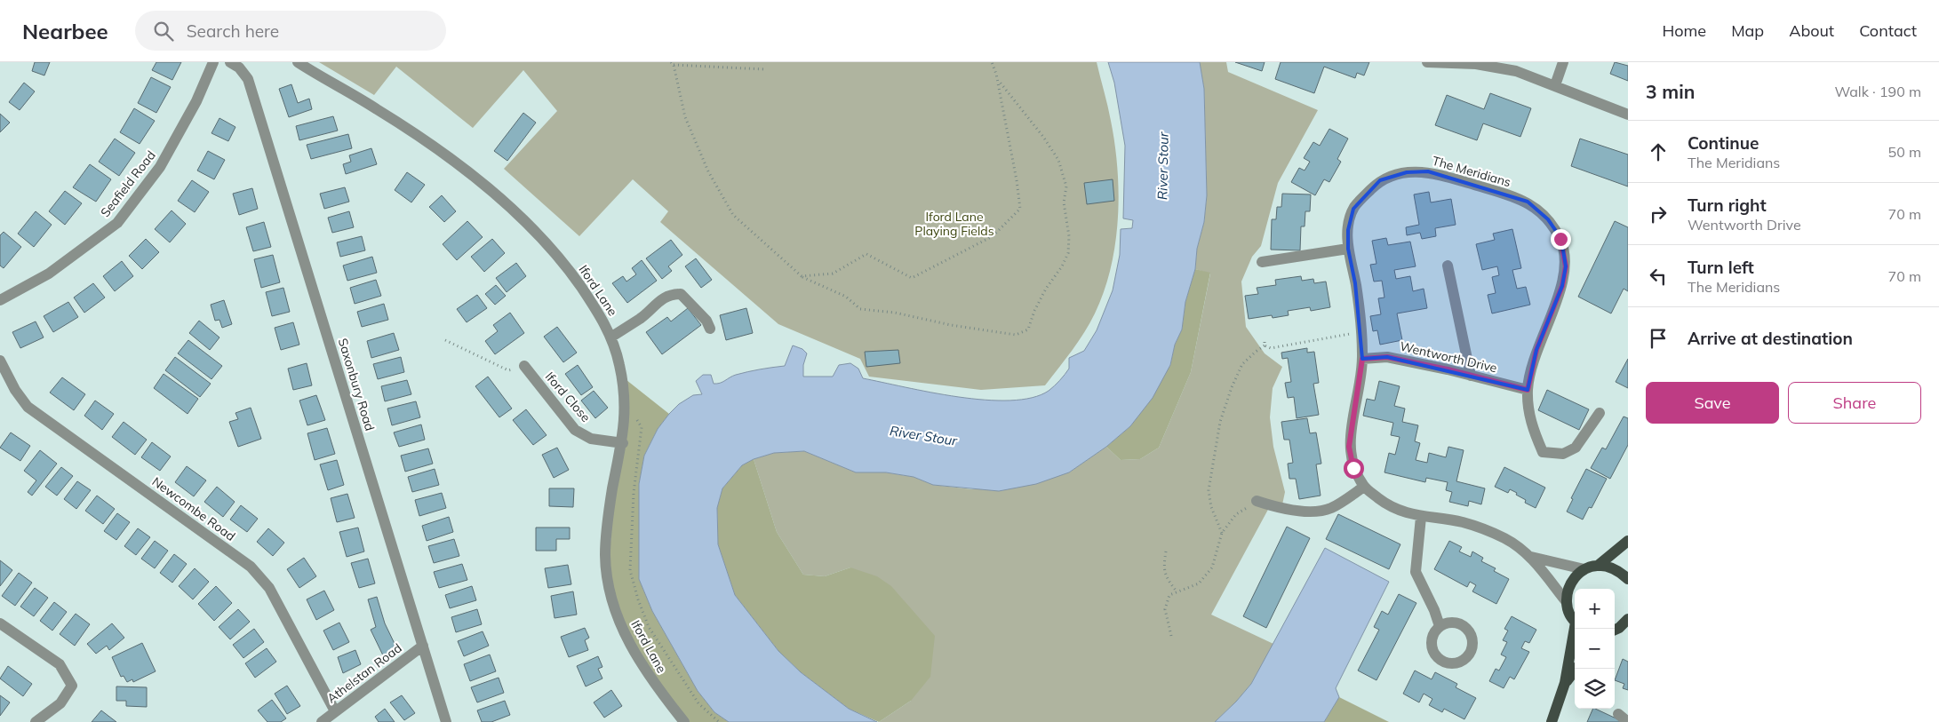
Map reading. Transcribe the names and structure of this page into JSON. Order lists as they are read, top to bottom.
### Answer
{
  "streets": {
    "street": [
      "The Meridians",
      "Seafield Road",
      "Iford Lane",
      "Wentworth Drive",
      "Saxonbury Road",
      "Iford Close",
      "Newcombe Road",
      "Athelstan Road"
    ]
  },
  "crossings": [
    ["The Meridians", "Wentworth Drive"],
    ["Iford Lane", "Iford Close"],
    ["Saxonbury Road", "Athelstan Road"],
    ["Newcombe Road", "Athelstan Road"]
  ],
  "water": ["River Stour"],
  "parks": ["Iford Lane Playing Fields"],
  "page": {
    "header": "Nearbee",
    "search": "Search here",
    "nav": [
      "Home",
      "Map",
      "About",
      "Contact"
    ],
    "heading": ["3 min", "Walk · 190 m"],
    "list": [
      ["Continue", "The Meridians", "50 m"],
      ["Turn right", "Wentworth Drive", "70 m"],
      ["Turn left", "The Meridians", "70 m"],
      "Arrive at destination"
    ],
    "buttons": ["Save", "Share"],
    "map_buttons": ["+", "−"]
  }
}
